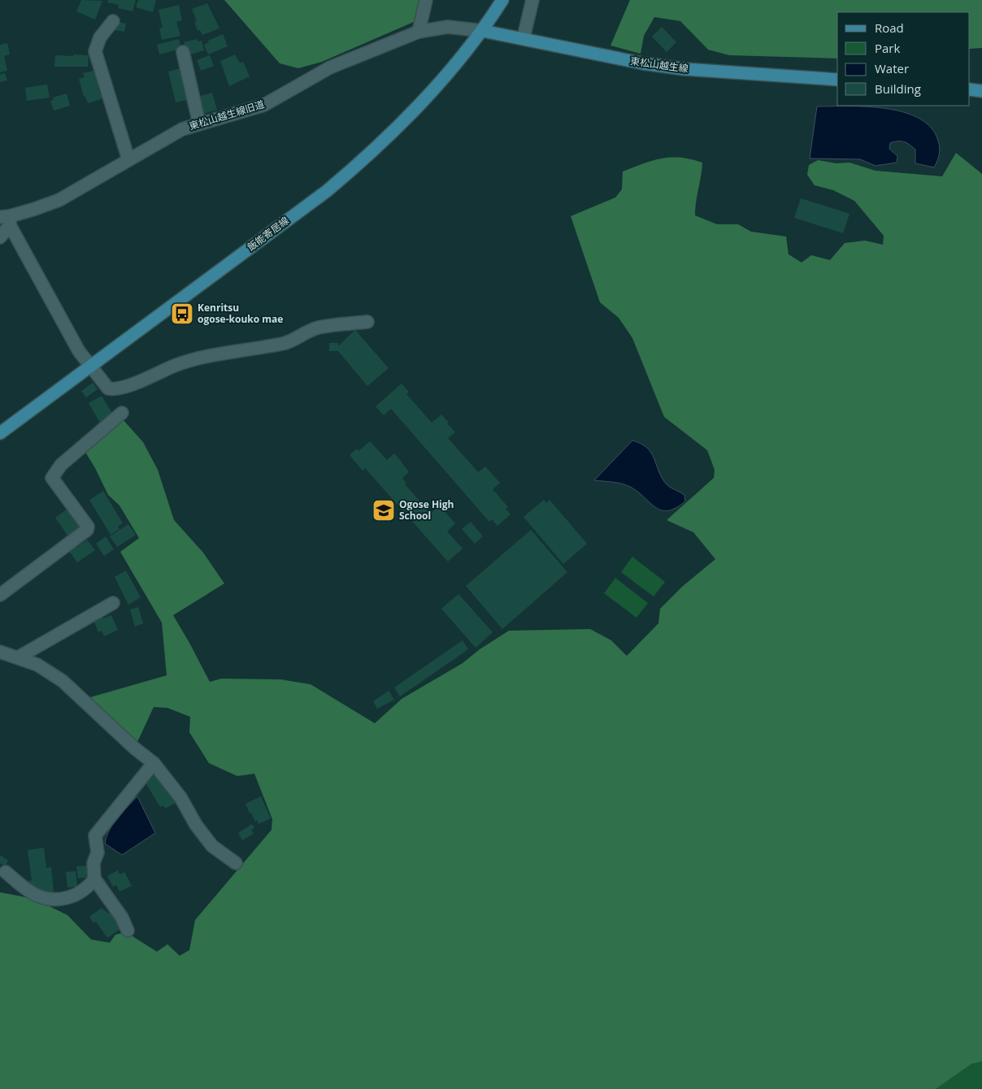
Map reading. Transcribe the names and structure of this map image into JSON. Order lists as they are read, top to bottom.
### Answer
{
  "streets": {
    "main road": ["東松山越生線", "飯能寄居線"],
    "street": ["東松山越生線旧道"]
  },
  "crossings": [
    ["東松山越生線", "東松山越生線旧道"],
    ["東松山越生線", "飯能寄居線"],
    ["東松山越生線旧道", "飯能寄居線"]
  ],
  "places": {
    "bus stop": ["Kenritsu ogose-kouko mae"],
    "school or university": ["Ogose High School"]
  },
  "legend": [
    "Road",
    "Park",
    "Water",
    "Building"
  ]
}
